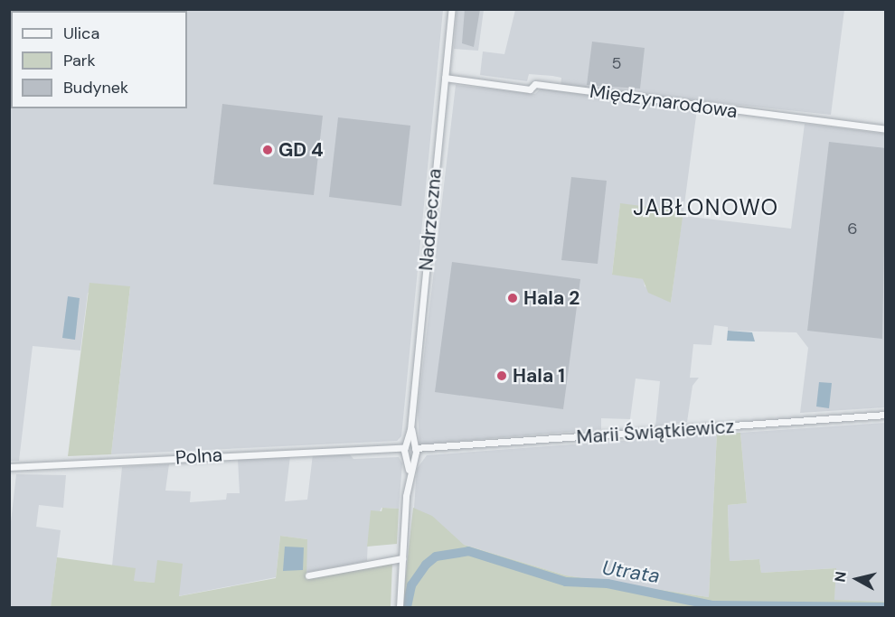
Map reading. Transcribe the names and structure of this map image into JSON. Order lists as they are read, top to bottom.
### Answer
{
  "streets": {
    "street": [
      "Międzynarodowa",
      "Nadrzeczna",
      "Marii Świątkiewicz",
      "Polna"
    ]
  },
  "crossings": [
    ["Międzynarodowa", "Nadrzeczna"],
    ["Nadrzeczna", "Marii Świątkiewicz"],
    ["Nadrzeczna", "Polna"],
    ["Marii Świątkiewicz", "Polna"]
  ],
  "districts": ["JABŁONOWO"],
  "water": ["Utrata"],
  "places": ["GD 4", "Hala 2", "Hala 1"],
  "house_numbers": ["5", "6"],
  "legend": ["Ulica", "Park", "Budynek"],
  "north": "left"
}
